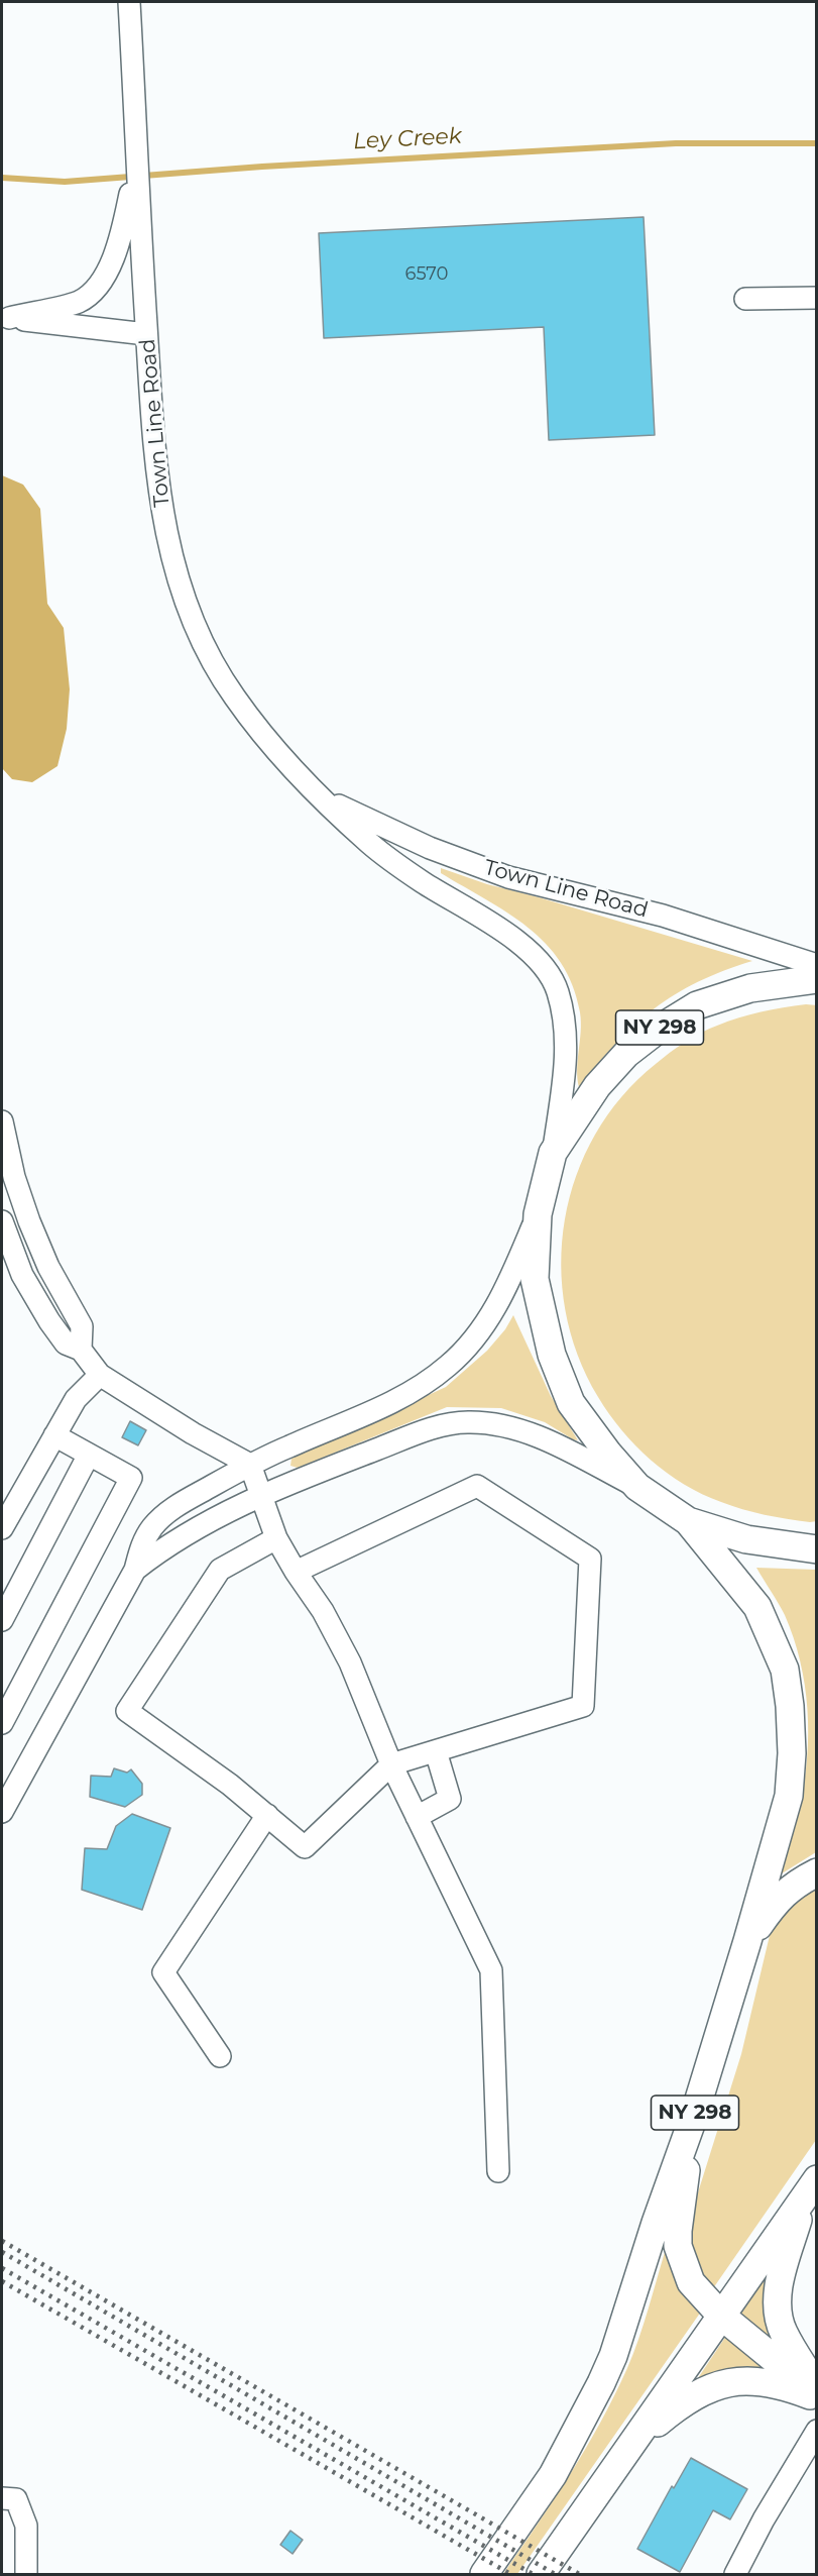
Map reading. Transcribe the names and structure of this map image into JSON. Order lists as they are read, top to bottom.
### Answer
{
  "streets": {
    "main road": ["NY 298"],
    "street": ["Town Line Road"]
  },
  "crossings": [
    ["Town Line Road", "NY 298"]
  ],
  "water": ["Ley Creek"],
  "house_numbers": ["6570"]
}
